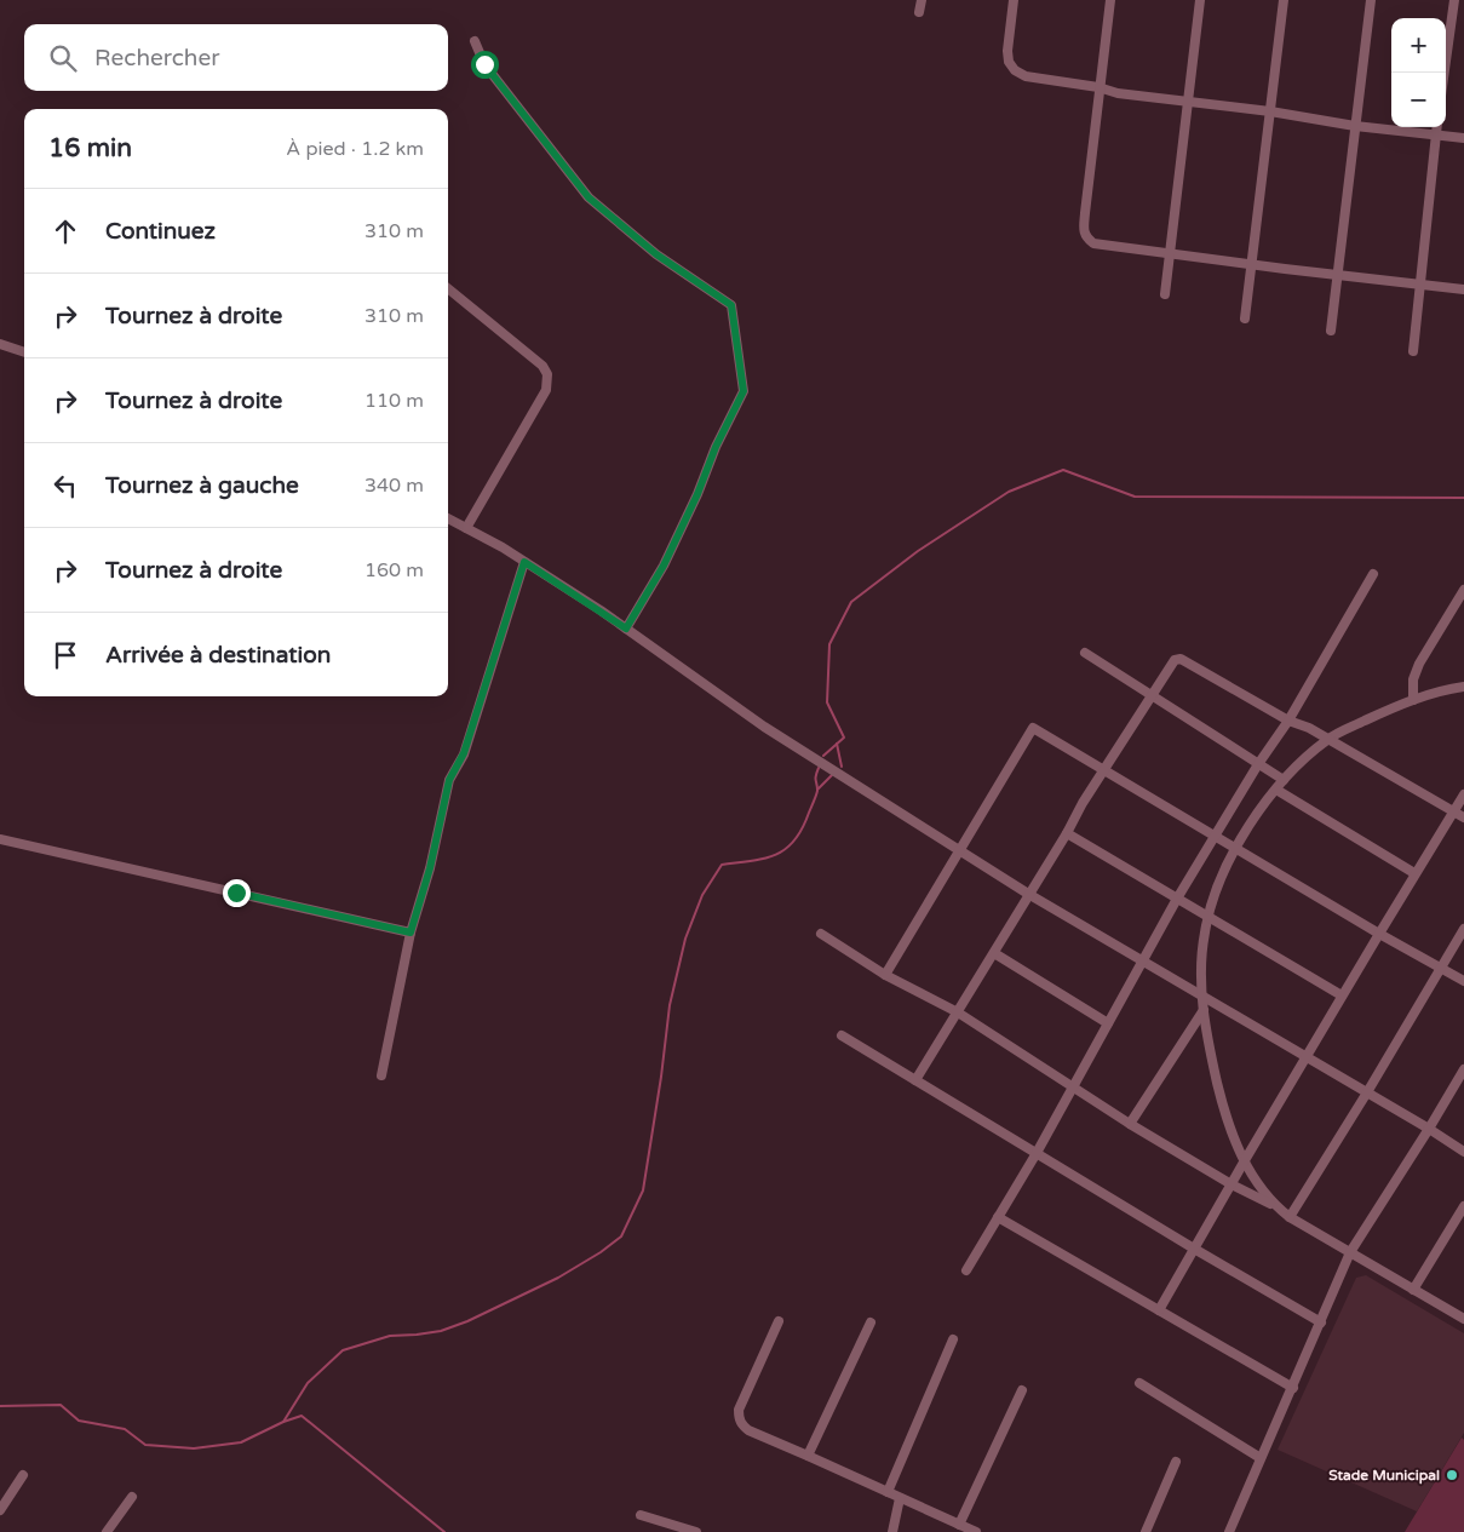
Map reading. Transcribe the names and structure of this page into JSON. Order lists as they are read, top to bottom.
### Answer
{
  "places": ["Stade Municipal"],
  "page": {
    "map_buttons": ["+", "−"],
    "search": "Rechercher",
    "heading": ["16 min", "À pied · 1.2 km"],
    "list": [
      ["Continuez", "310 m"],
      ["Tournez à droite", "310 m"],
      ["Tournez à droite", "110 m"],
      ["Tournez à gauche", "340 m"],
      ["Tournez à droite", "160 m"],
      "Arrivée à destination"
    ]
  }
}
